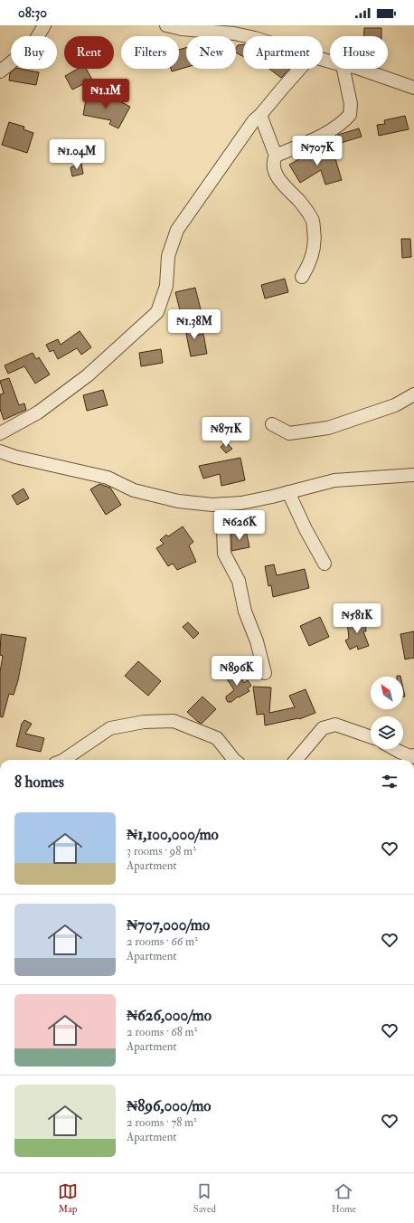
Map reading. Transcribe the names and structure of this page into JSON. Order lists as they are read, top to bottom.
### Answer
{
  "north": "top left",
  "page": {
    "status": "08:30",
    "chip": [
      "Buy",
      "Rent",
      "Filters",
      "New",
      "Apartment",
      "House"
    ],
    "price": [
      "₦1.1M",
      "₦707K",
      "₦1.04M",
      "₦1.38M",
      "₦871K",
      "₦626K",
      "₦581K",
      "₦896K"
    ],
    "heading": "8 homes",
    "list": [
      {
        "name": "₦1,100,000/mo",
        "note": "3 rooms · 98 m² · Apartment"
      },
      {
        "name": "₦707,000/mo",
        "note": "2 rooms · 66 m² · Apartment"
      },
      {
        "name": "₦626,000/mo",
        "note": "2 rooms · 68 m² · Apartment"
      },
      {
        "name": "₦896,000/mo",
        "note": "2 rooms · 78 m² · Apartment"
      }
    ],
    "tabs": ["Map", "Saved", "Home"]
  }
}
